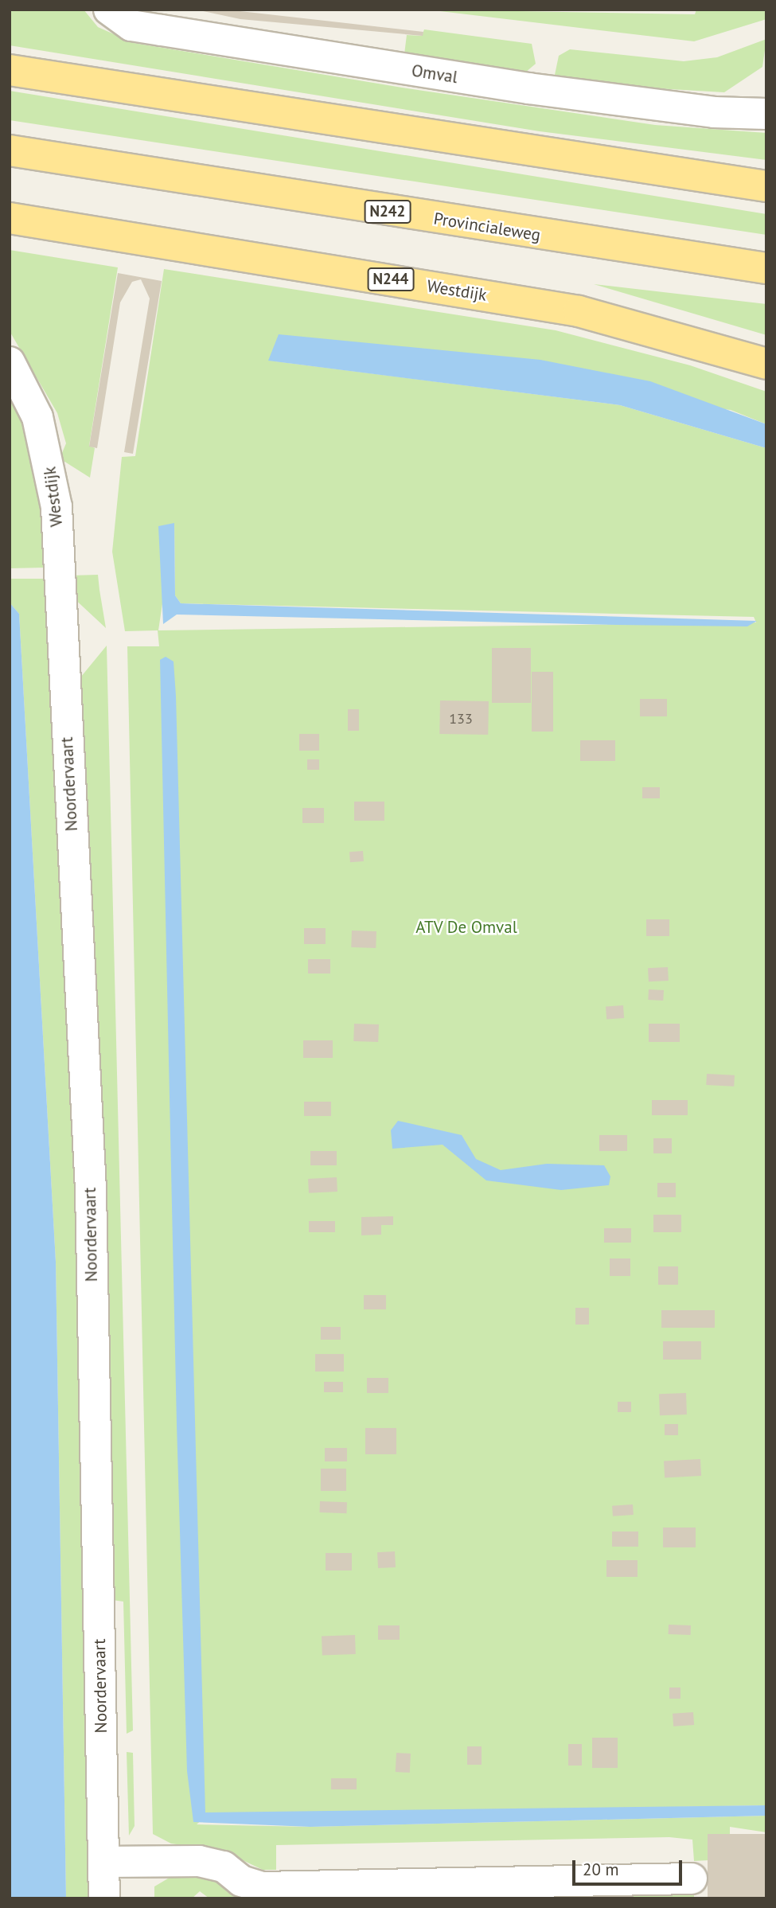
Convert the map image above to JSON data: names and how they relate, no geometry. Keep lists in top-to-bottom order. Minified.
{"streets":{"main road":["N242","Provincialeweg","N244","Westdijk"],"street":["Omval","Noordervaart"]},"crossings":[["Westdijk","Noordervaart"]],"parks":["ATV De Omval"],"house_numbers":["133"],"scale_bar":"20 m"}
